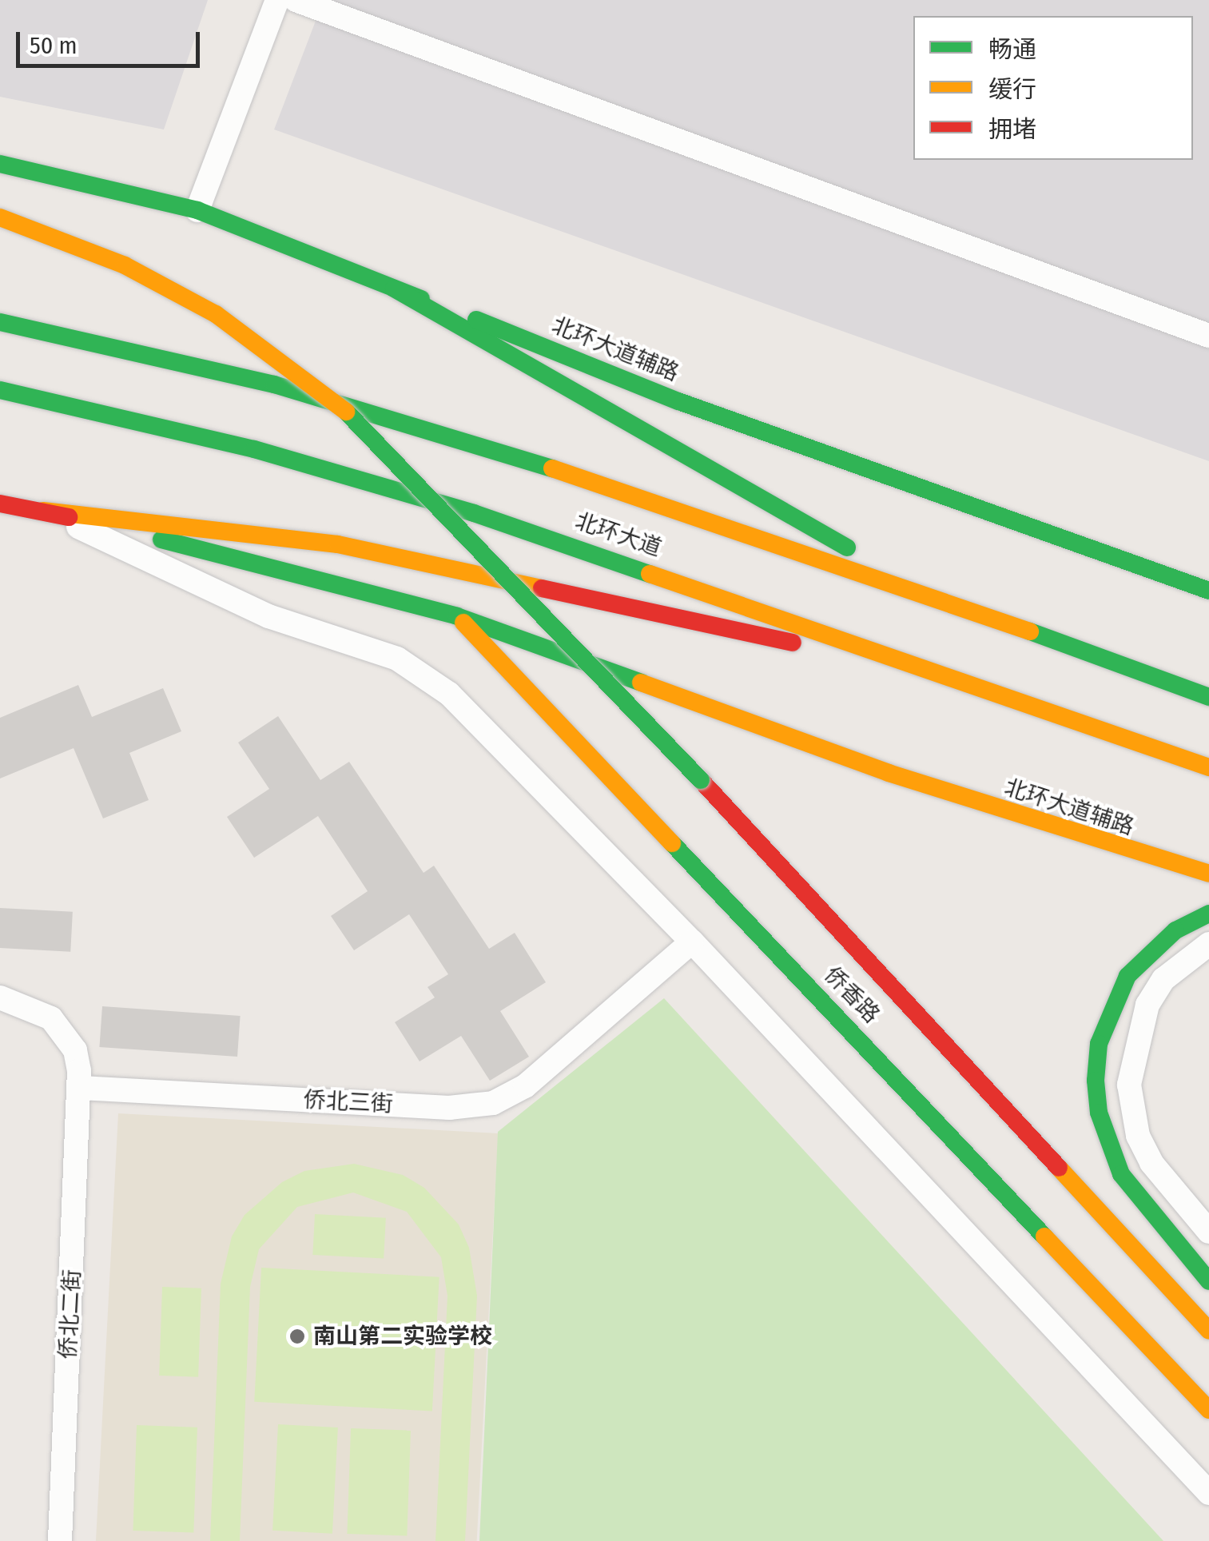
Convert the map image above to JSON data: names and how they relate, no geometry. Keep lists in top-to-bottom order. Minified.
{"streets":{"main road":["北环大道辅路","北环大道","侨香路"],"street":["侨北三街","侨北二街"]},"crossings":[["北环大道辅路","侨香路"],["侨北三街","侨北二街"]],"places":["南山第二实验学校"],"legend":["畅通","缓行","拥堵"],"scale_bar":"50 m"}
